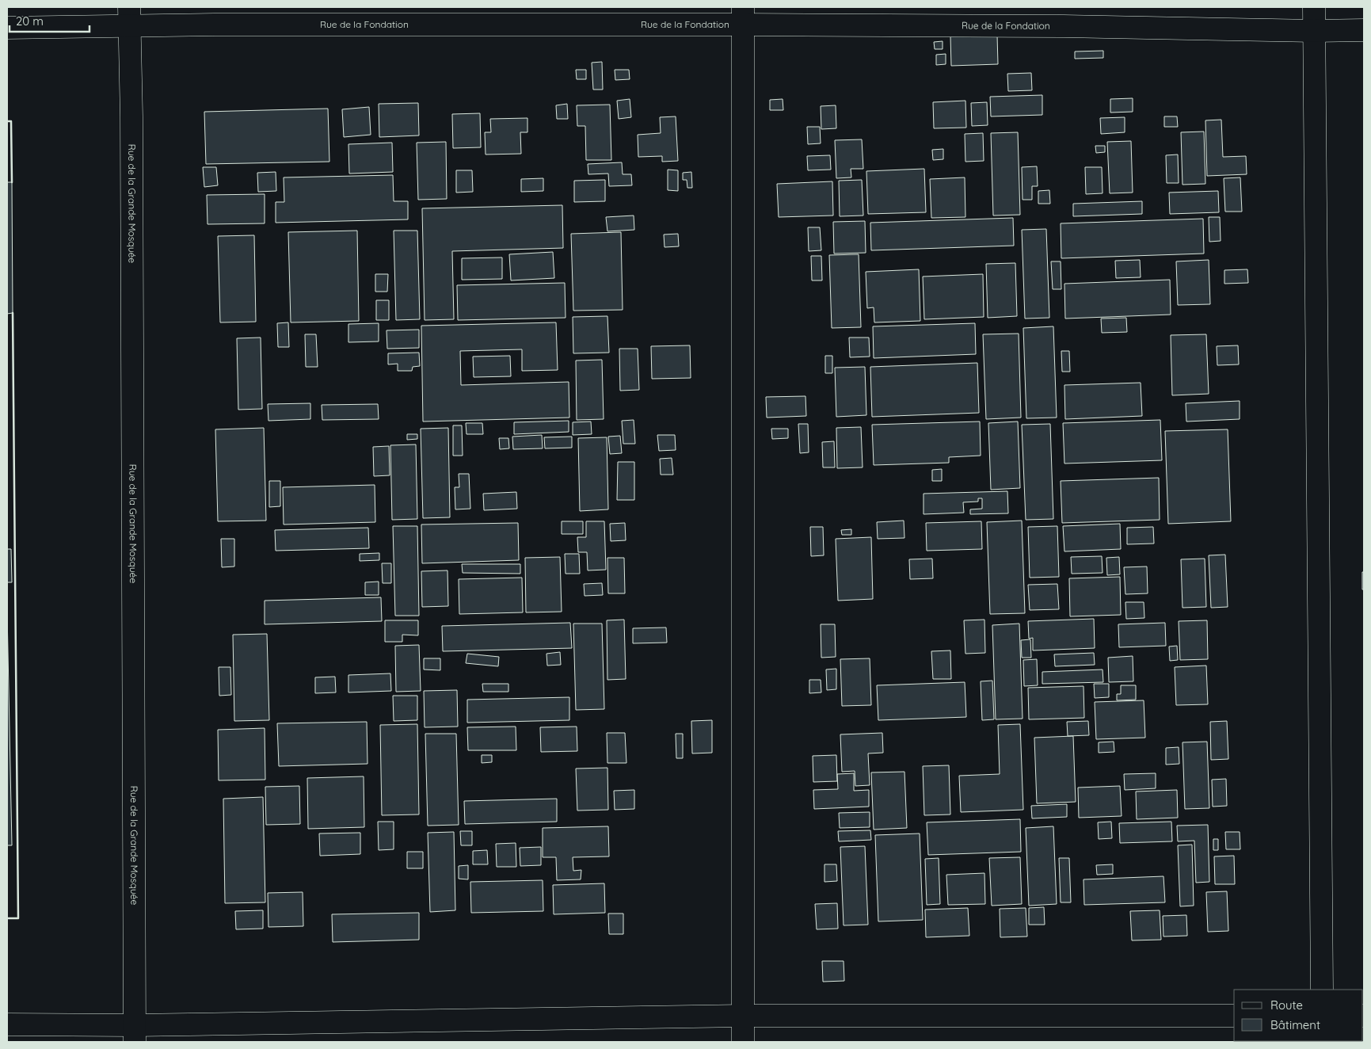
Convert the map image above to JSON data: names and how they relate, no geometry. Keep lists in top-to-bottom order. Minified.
{"streets":{"street":["Rue de la Fondation","Rue de la Grande Mosquée"]},"crossings":[["Rue de la Fondation","Rue de la Grande Mosquée"]],"legend":["Route","Bâtiment"],"scale_bar":"20 m"}
